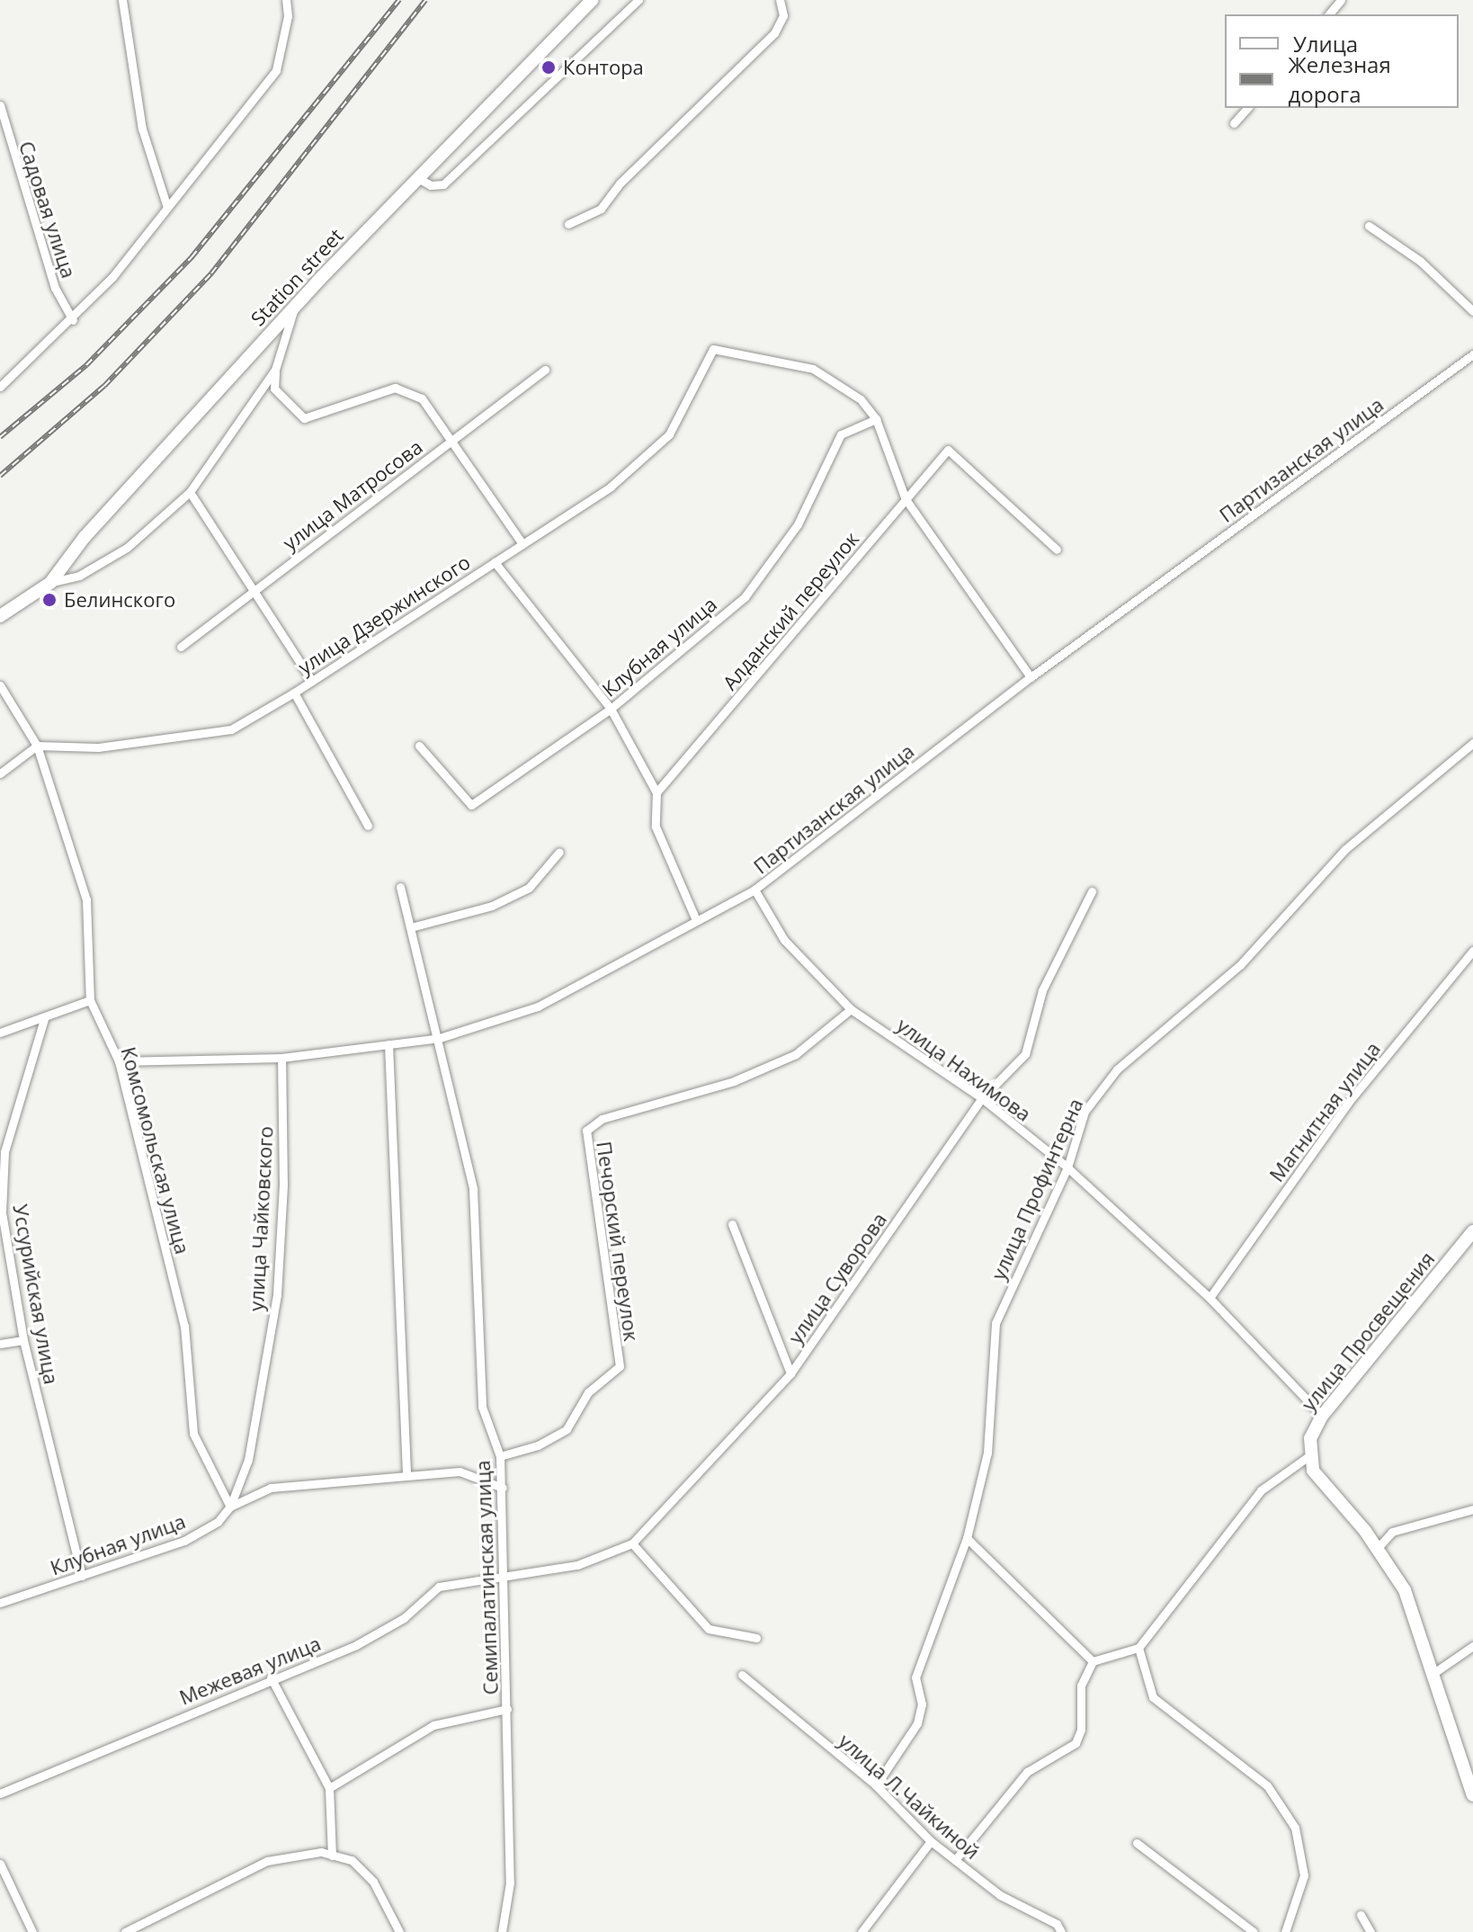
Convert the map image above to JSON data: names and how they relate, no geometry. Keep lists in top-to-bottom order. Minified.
{"streets":{"main road":["Station street","улица Просвещения"],"street":["Садовая улица","Партизанская улица","улица Матросова","Алданский переулок","улица Дзержинского","Клубная улица","улица Нахимова","Магнитная улица","Комсомольская улица","улица Профинтерна","улица Чайковского","Печорский переулок","улица Суворова","Уссурийская улица","Семипалатинская улица","Межевая улица","улица Л.Чайкиной"]},"crossings":[["Партизанская улица","улица Нахимова"],["Партизанская улица","Комсомольская улица"],["Партизанская улица","улица Чайковского"],["Партизанская улица","Семипалатинская улица"],["улица Дзержинского","Клубная улица"],["улица Дзержинского","Комсомольская улица"],["Клубная улица","Комсомольская улица"],["Клубная улица","улица Чайковского"],["Клубная улица","Уссурийская улица"],["Клубная улица","Семипалатинская улица"],["улица Нахимова","Магнитная улица"],["улица Нахимова","улица Профинтерна"],["улица Нахимова","Печорский переулок"],["улица Нахимова","улица Суворова"],["улица Нахимова","улица Просвещения"],["Комсомольская улица","улица Чайковского"],["улица Профинтерна","улица Л.Чайкиной"],["Печорский переулок","Семипалатинская улица"],["улица Суворова","Семипалатинская улица"],["улица Суворова","Межевая улица"],["Семипалатинская улица","Межевая улица"]],"places":["Контора","Белинского"],"legend":["Улица","Железная дорога"]}
